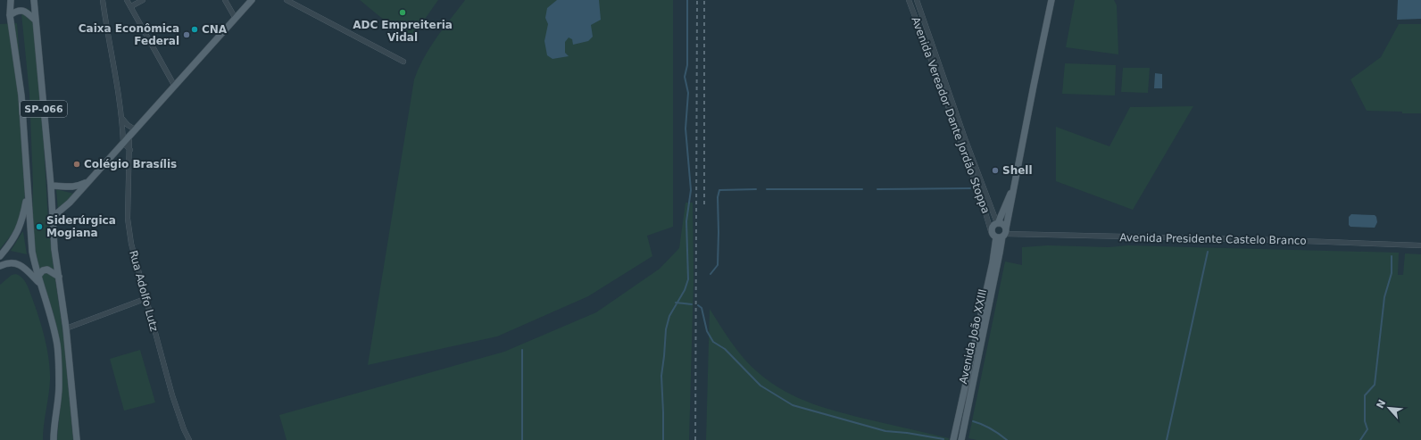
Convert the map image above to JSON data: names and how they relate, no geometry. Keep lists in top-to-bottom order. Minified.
{"streets":{"main road":["SP-066","Avenida João XXIII"],"street":["Avenida Vereador Dante Jordão Stoppa","Avenida Presidente Castelo Branco","Rua Adolfo Lutz"]},"crossings":[["Avenida Vereador Dante Jordão Stoppa","Avenida Presidente Castelo Branco"],["Avenida Vereador Dante Jordão Stoppa","Avenida João XXIII"],["Avenida Presidente Castelo Branco","Avenida João XXIII"]],"places":["ADC Empreiteria Vidal","CNA","Caixa Econômica Federal","Colégio Brasílis","Shell","Siderúrgica Mogiana"],"north":"top left"}
